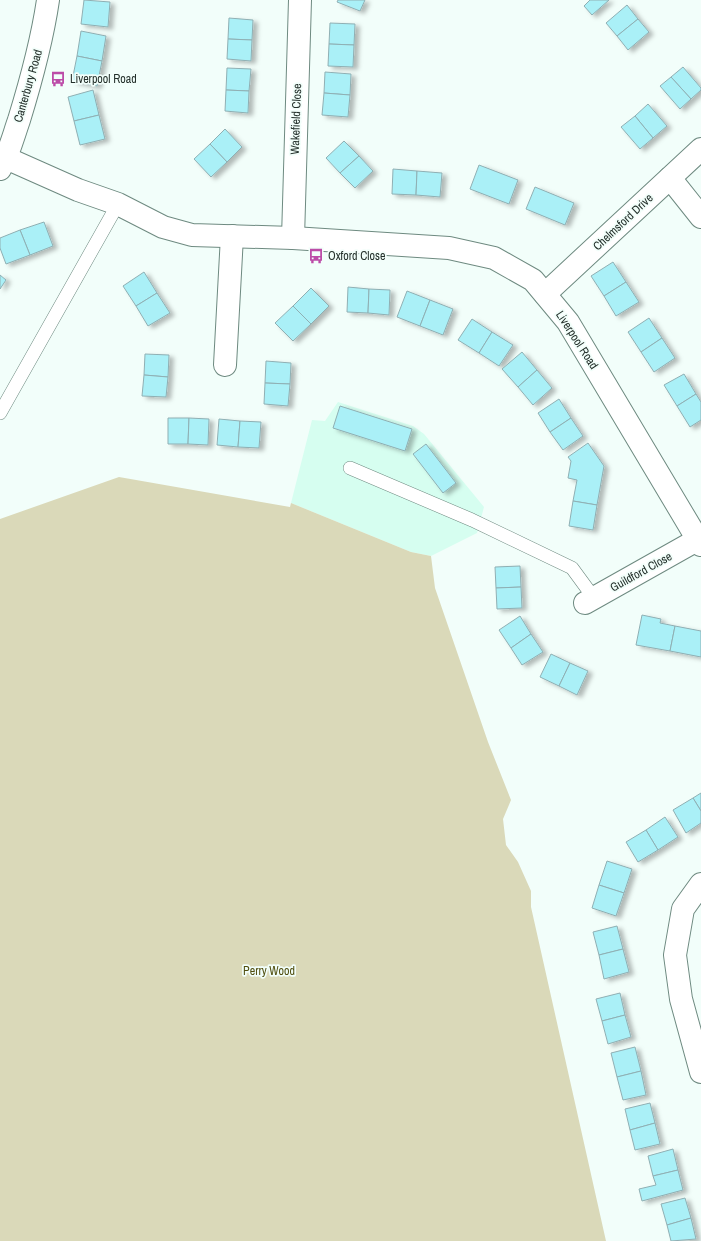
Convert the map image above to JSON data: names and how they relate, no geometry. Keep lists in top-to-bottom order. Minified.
{"streets":{"street":["Canterbury Road","Wakefield Close","Chelmsford Drive","Liverpool Road","Guildford Close"]},"crossings":[["Canterbury Road","Liverpool Road"],["Wakefield Close","Liverpool Road"],["Chelmsford Drive","Liverpool Road"],["Liverpool Road","Guildford Close"]],"parks":["Perry Wood"],"places":{"bus stop":["Liverpool Road","Oxford Close"]}}
